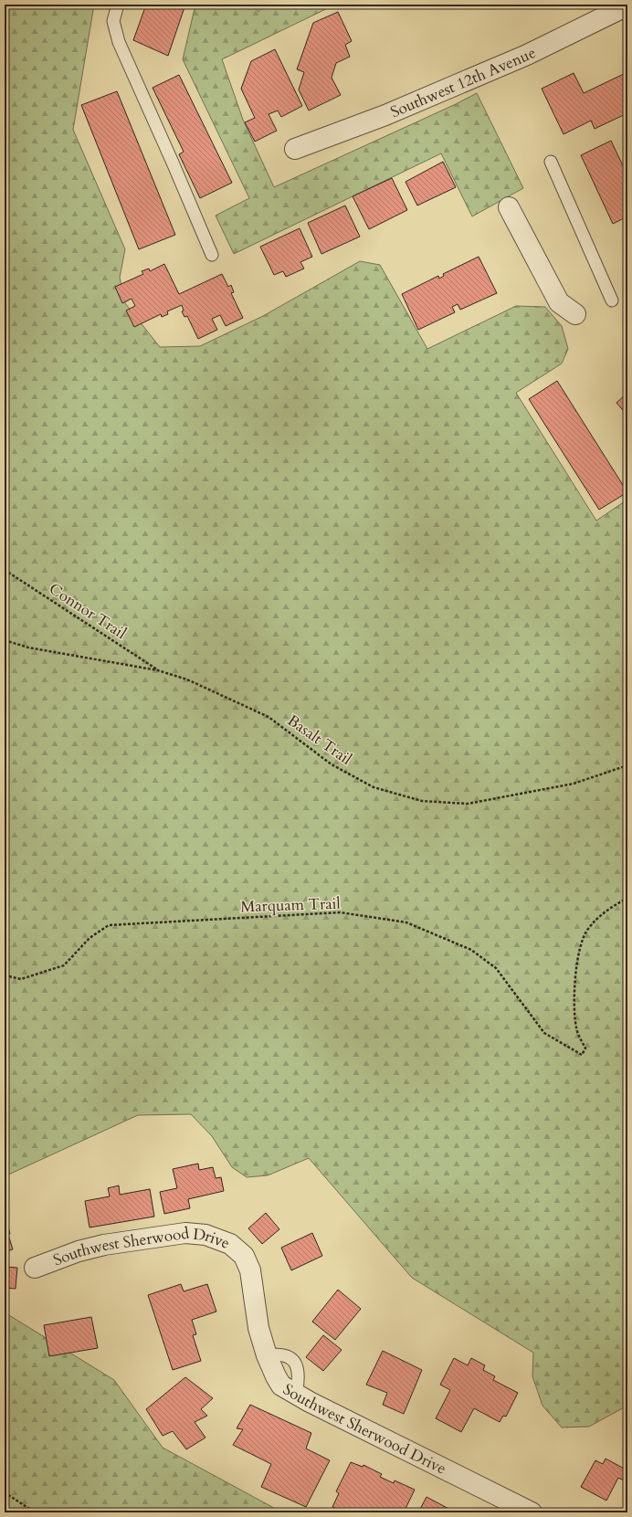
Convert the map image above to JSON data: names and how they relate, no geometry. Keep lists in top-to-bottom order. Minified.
{"streets":{"street":["Southwest 12th Avenue","Southwest Sherwood Drive"],"path":["Connor Trail","Basalt Trail","Marquam Trail"]},"crossings":[["Connor Trail","Basalt Trail"]]}
